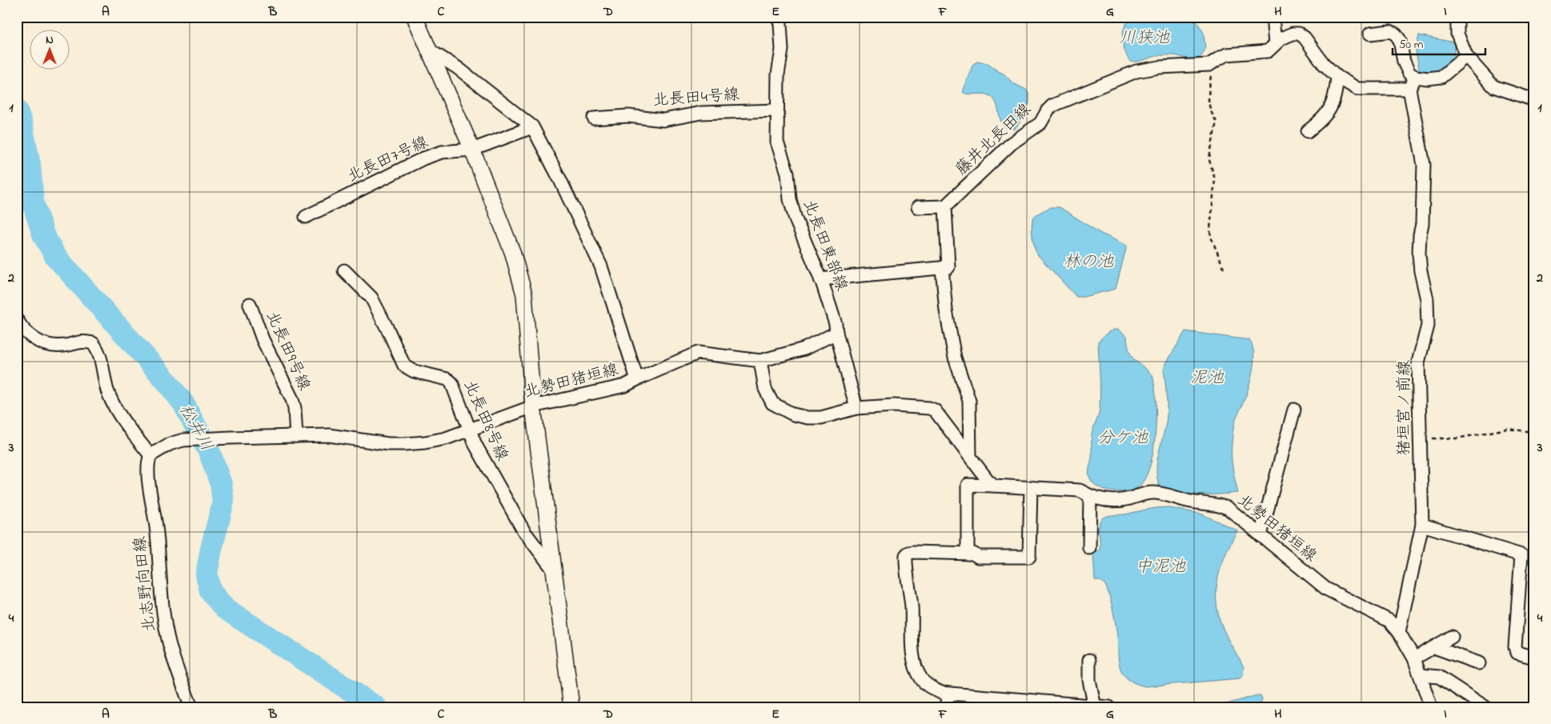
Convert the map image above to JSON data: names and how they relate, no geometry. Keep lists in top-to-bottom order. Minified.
{"streets":{"street":["北長田4号線","藤井北長田線","北長田7号線","北長田東部線","北長田9号線","北勢田猪垣線","猪垣宮ノ前線","北長田8号線","北志野向田線"]},"crossings":[["北長田4号線","北長田東部線"],["藤井北長田線","猪垣宮ノ前線"],["北長田9号線","北勢田猪垣線"],["北勢田猪垣線","猪垣宮ノ前線"],["北勢田猪垣線","北長田8号線"],["北勢田猪垣線","北志野向田線"]],"water":["川狭池","林の池","泥池","松井川","分ケ池","中泥池"],"scale_bar":"50 m","north":"top","grid":{"columns":["A","B","C","D","E","F","G","H","I"],"rows":["1","2","3","4"]}}
